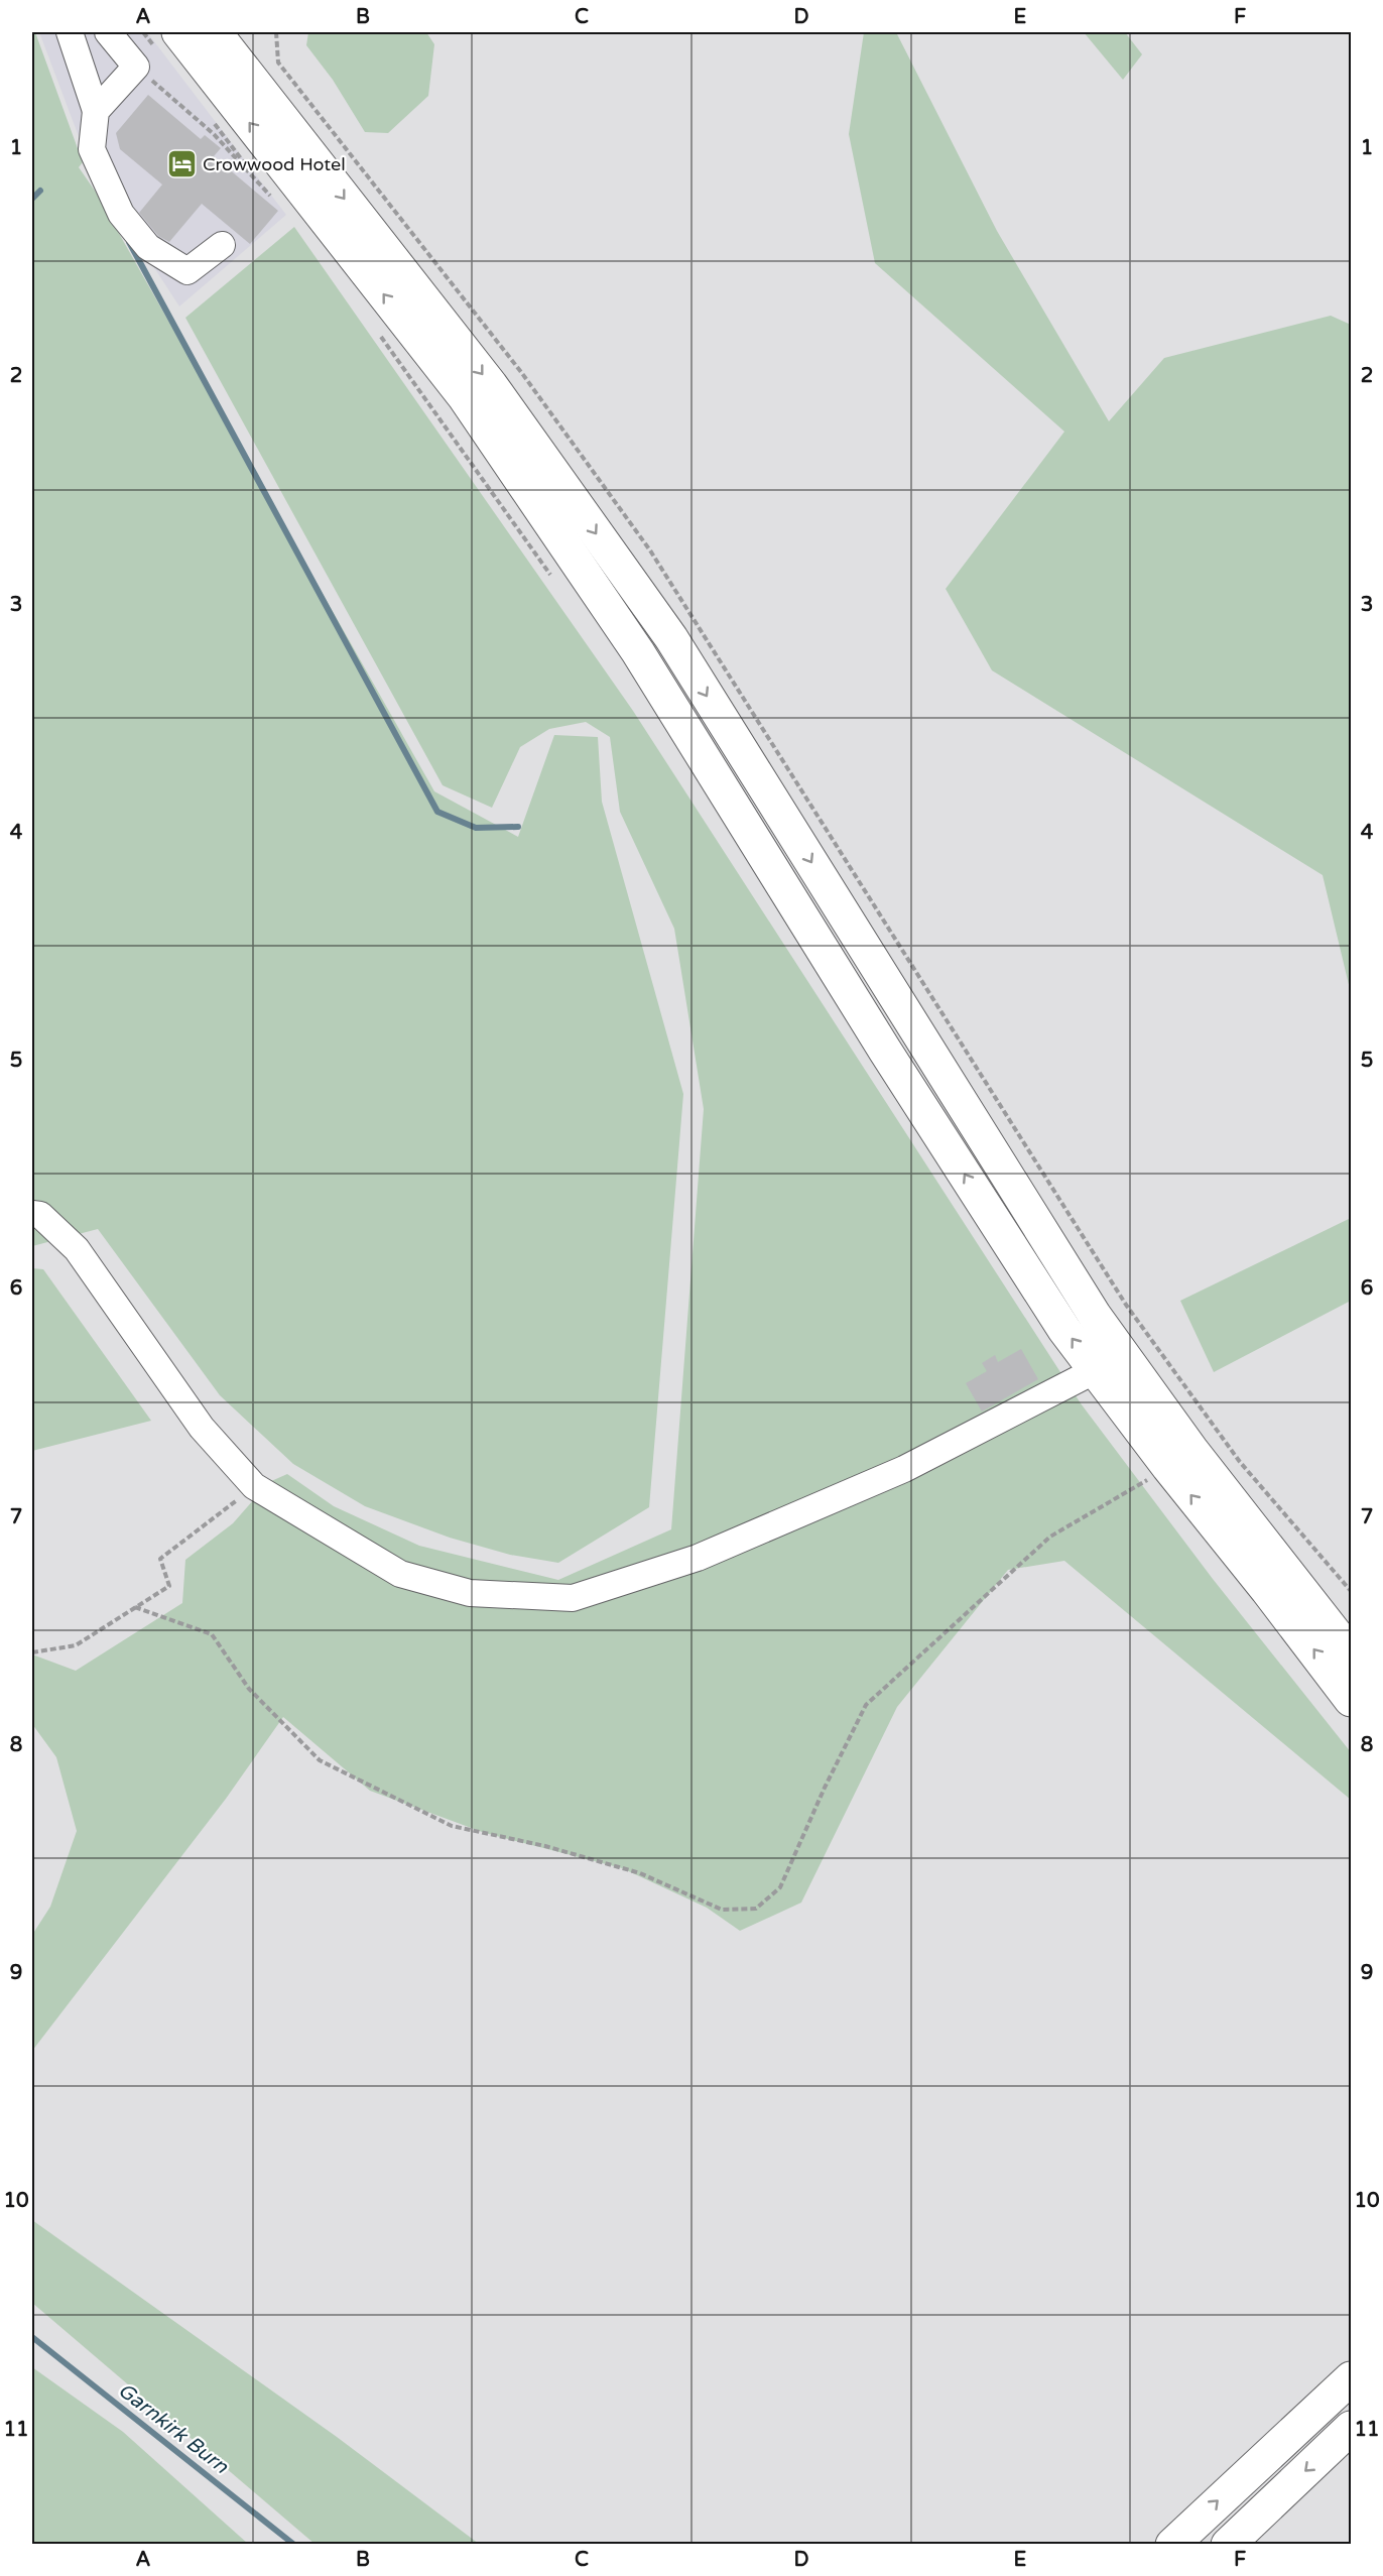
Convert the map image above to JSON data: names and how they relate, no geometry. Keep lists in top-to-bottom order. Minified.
{"water":["Garnkirk Burn"],"places":{"hotel":["Crowwood Hotel"]},"grid":{"columns":["A","B","C","D","E","F"],"rows":["1","2","3","4","5","6","7","8","9","10","11"]}}
